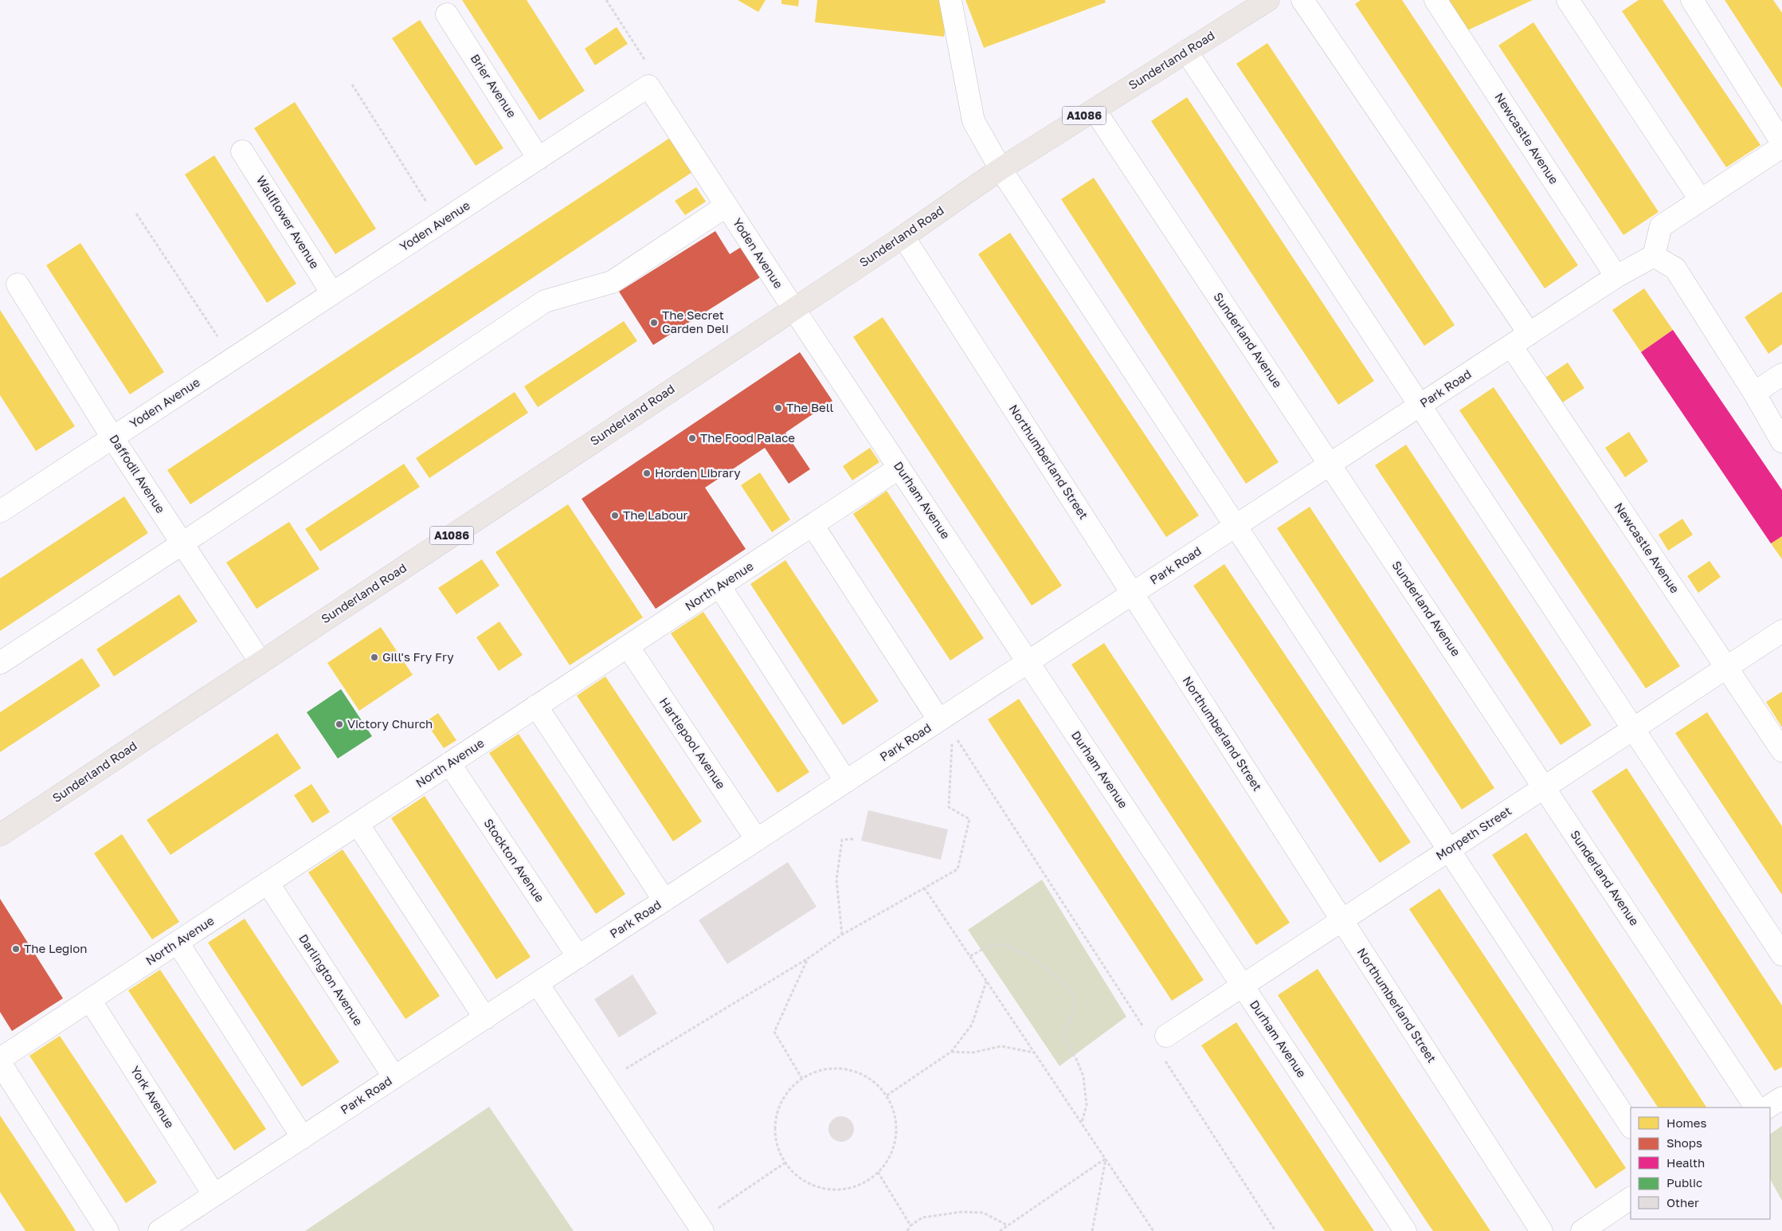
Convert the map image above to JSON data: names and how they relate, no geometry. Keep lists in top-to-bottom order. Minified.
{"streets":{"main road":["Sunderland Road","A1086"],"street":["Brier Avenue","Newcastle Avenue","Wallflower Avenue","Yoden Avenue","Sunderland Avenue","Park Road","Northumberland Street","Daffodil Avenue","Durham Avenue","North Avenue","Hartlepool Avenue","Morpeth Street","Stockton Avenue","Darlington Avenue","York Avenue"]},"crossings":[["Sunderland Road","Yoden Avenue"],["Sunderland Road","Sunderland Avenue"],["Sunderland Road","Northumberland Street"],["Sunderland Road","Daffodil Avenue"],["Sunderland Road","Durham Avenue"],["Brier Avenue","Yoden Avenue"],["Newcastle Avenue","Park Road"],["Newcastle Avenue","Morpeth Street"],["Wallflower Avenue","Yoden Avenue"],["Yoden Avenue","Daffodil Avenue"],["Yoden Avenue","Durham Avenue"],["Sunderland Avenue","Park Road"],["Sunderland Avenue","Morpeth Street"],["Park Road","Northumberland Street"],["Park Road","Durham Avenue"],["Park Road","Hartlepool Avenue"],["Park Road","Stockton Avenue"],["Park Road","Darlington Avenue"],["Park Road","York Avenue"],["Northumberland Street","Morpeth Street"],["Durham Avenue","North Avenue"],["Durham Avenue","Morpeth Street"],["North Avenue","Hartlepool Avenue"],["North Avenue","Stockton Avenue"],["North Avenue","Darlington Avenue"],["North Avenue","York Avenue"]],"places":["The Secret Garden Deli","The Bell","The Food Palace","Horden Library","The Labour","Gill's Fry Fry","Victory Church","The Legion"],"legend":["Homes","Shops","Health","Public","Other"]}
